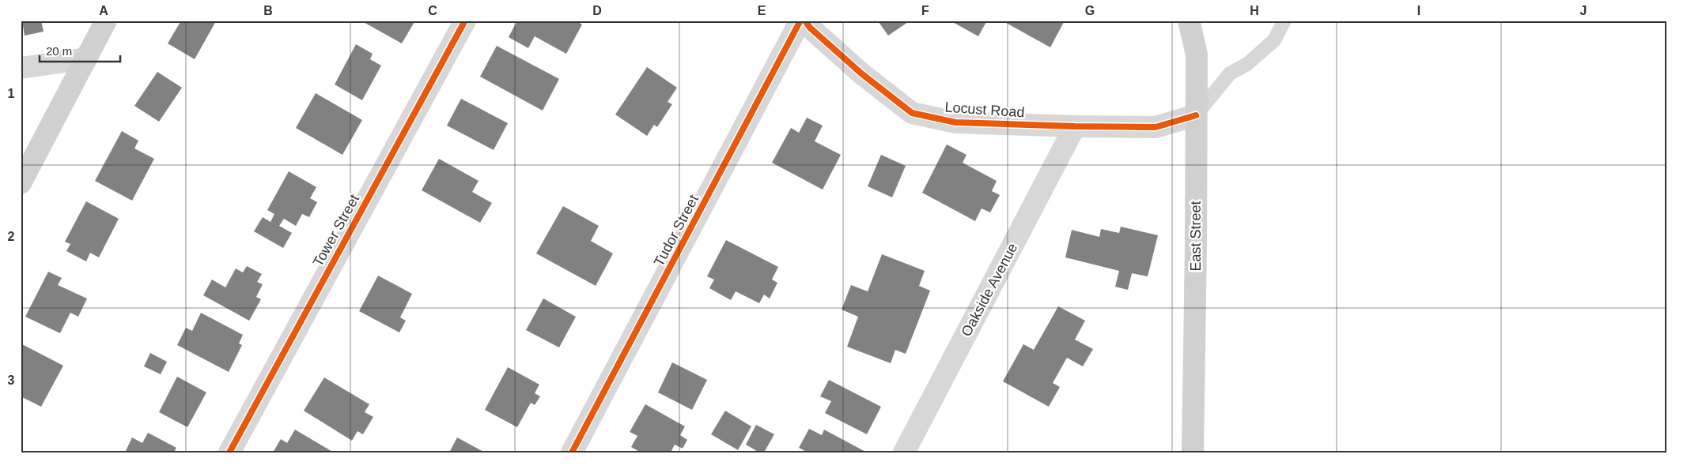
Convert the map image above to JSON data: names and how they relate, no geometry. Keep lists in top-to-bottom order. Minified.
{"streets":{"main road":["East Street"],"street":["Locust Road","Tower Street","Tudor Street","Oakside Avenue"]},"crossings":[["Locust Road","East Street"],["Locust Road","Oakside Avenue"]],"scale_bar":"20 m","grid":{"columns":["A","B","C","D","E","F","G","H","I","J"],"rows":["1","2","3"]}}
